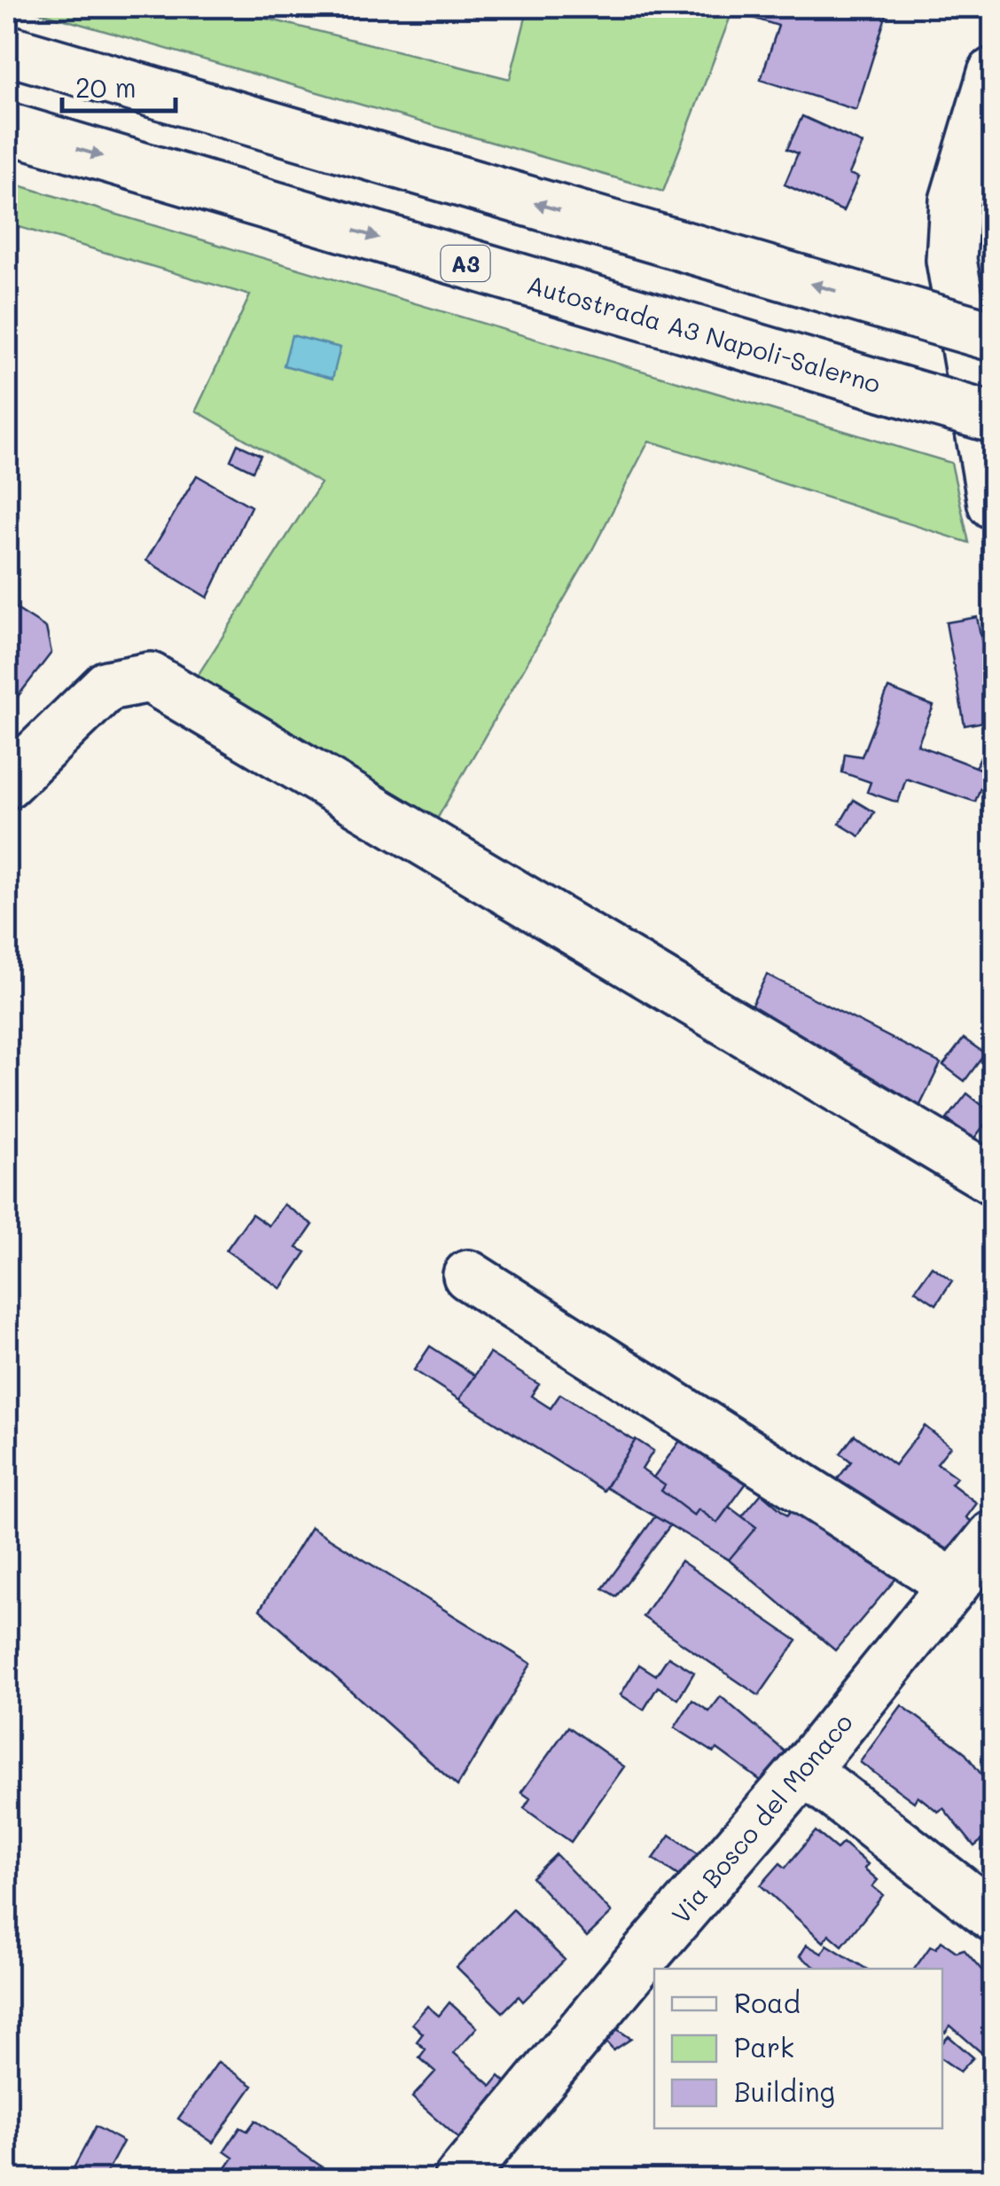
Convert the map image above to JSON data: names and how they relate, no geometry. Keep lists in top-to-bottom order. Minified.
{"streets":{"main road":["A3","Autostrada A3 Napoli-Salerno","Via Bosco del Monaco"]},"legend":["Road","Park","Building"],"scale_bar":"20 m"}
